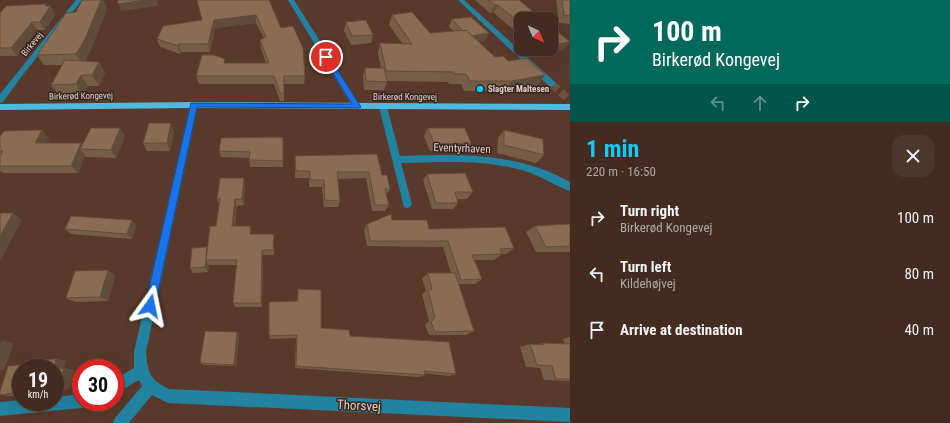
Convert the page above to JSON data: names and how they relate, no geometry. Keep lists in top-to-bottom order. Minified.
{"streets":{"main road":["Birkerød Kongevej"],"street":["Birkevej","Eventyrhaven","Thorsvej"]},"places":["Slagter Maltesen"],"north":"bottom right","page":{"turn":["100 m","Birkerød Kongevej"],"heading":["1 min","220 m · 16:50"],"list":[{"name":"Turn right","note":"Birkerød Kongevej","value":"100 m"},{"name":"Turn left","note":"Kildehøjvej","value":"80 m"},{"name":"Arrive at destination","value":"40 m"}],"speed":"19 km/h","limit":"30"}}
